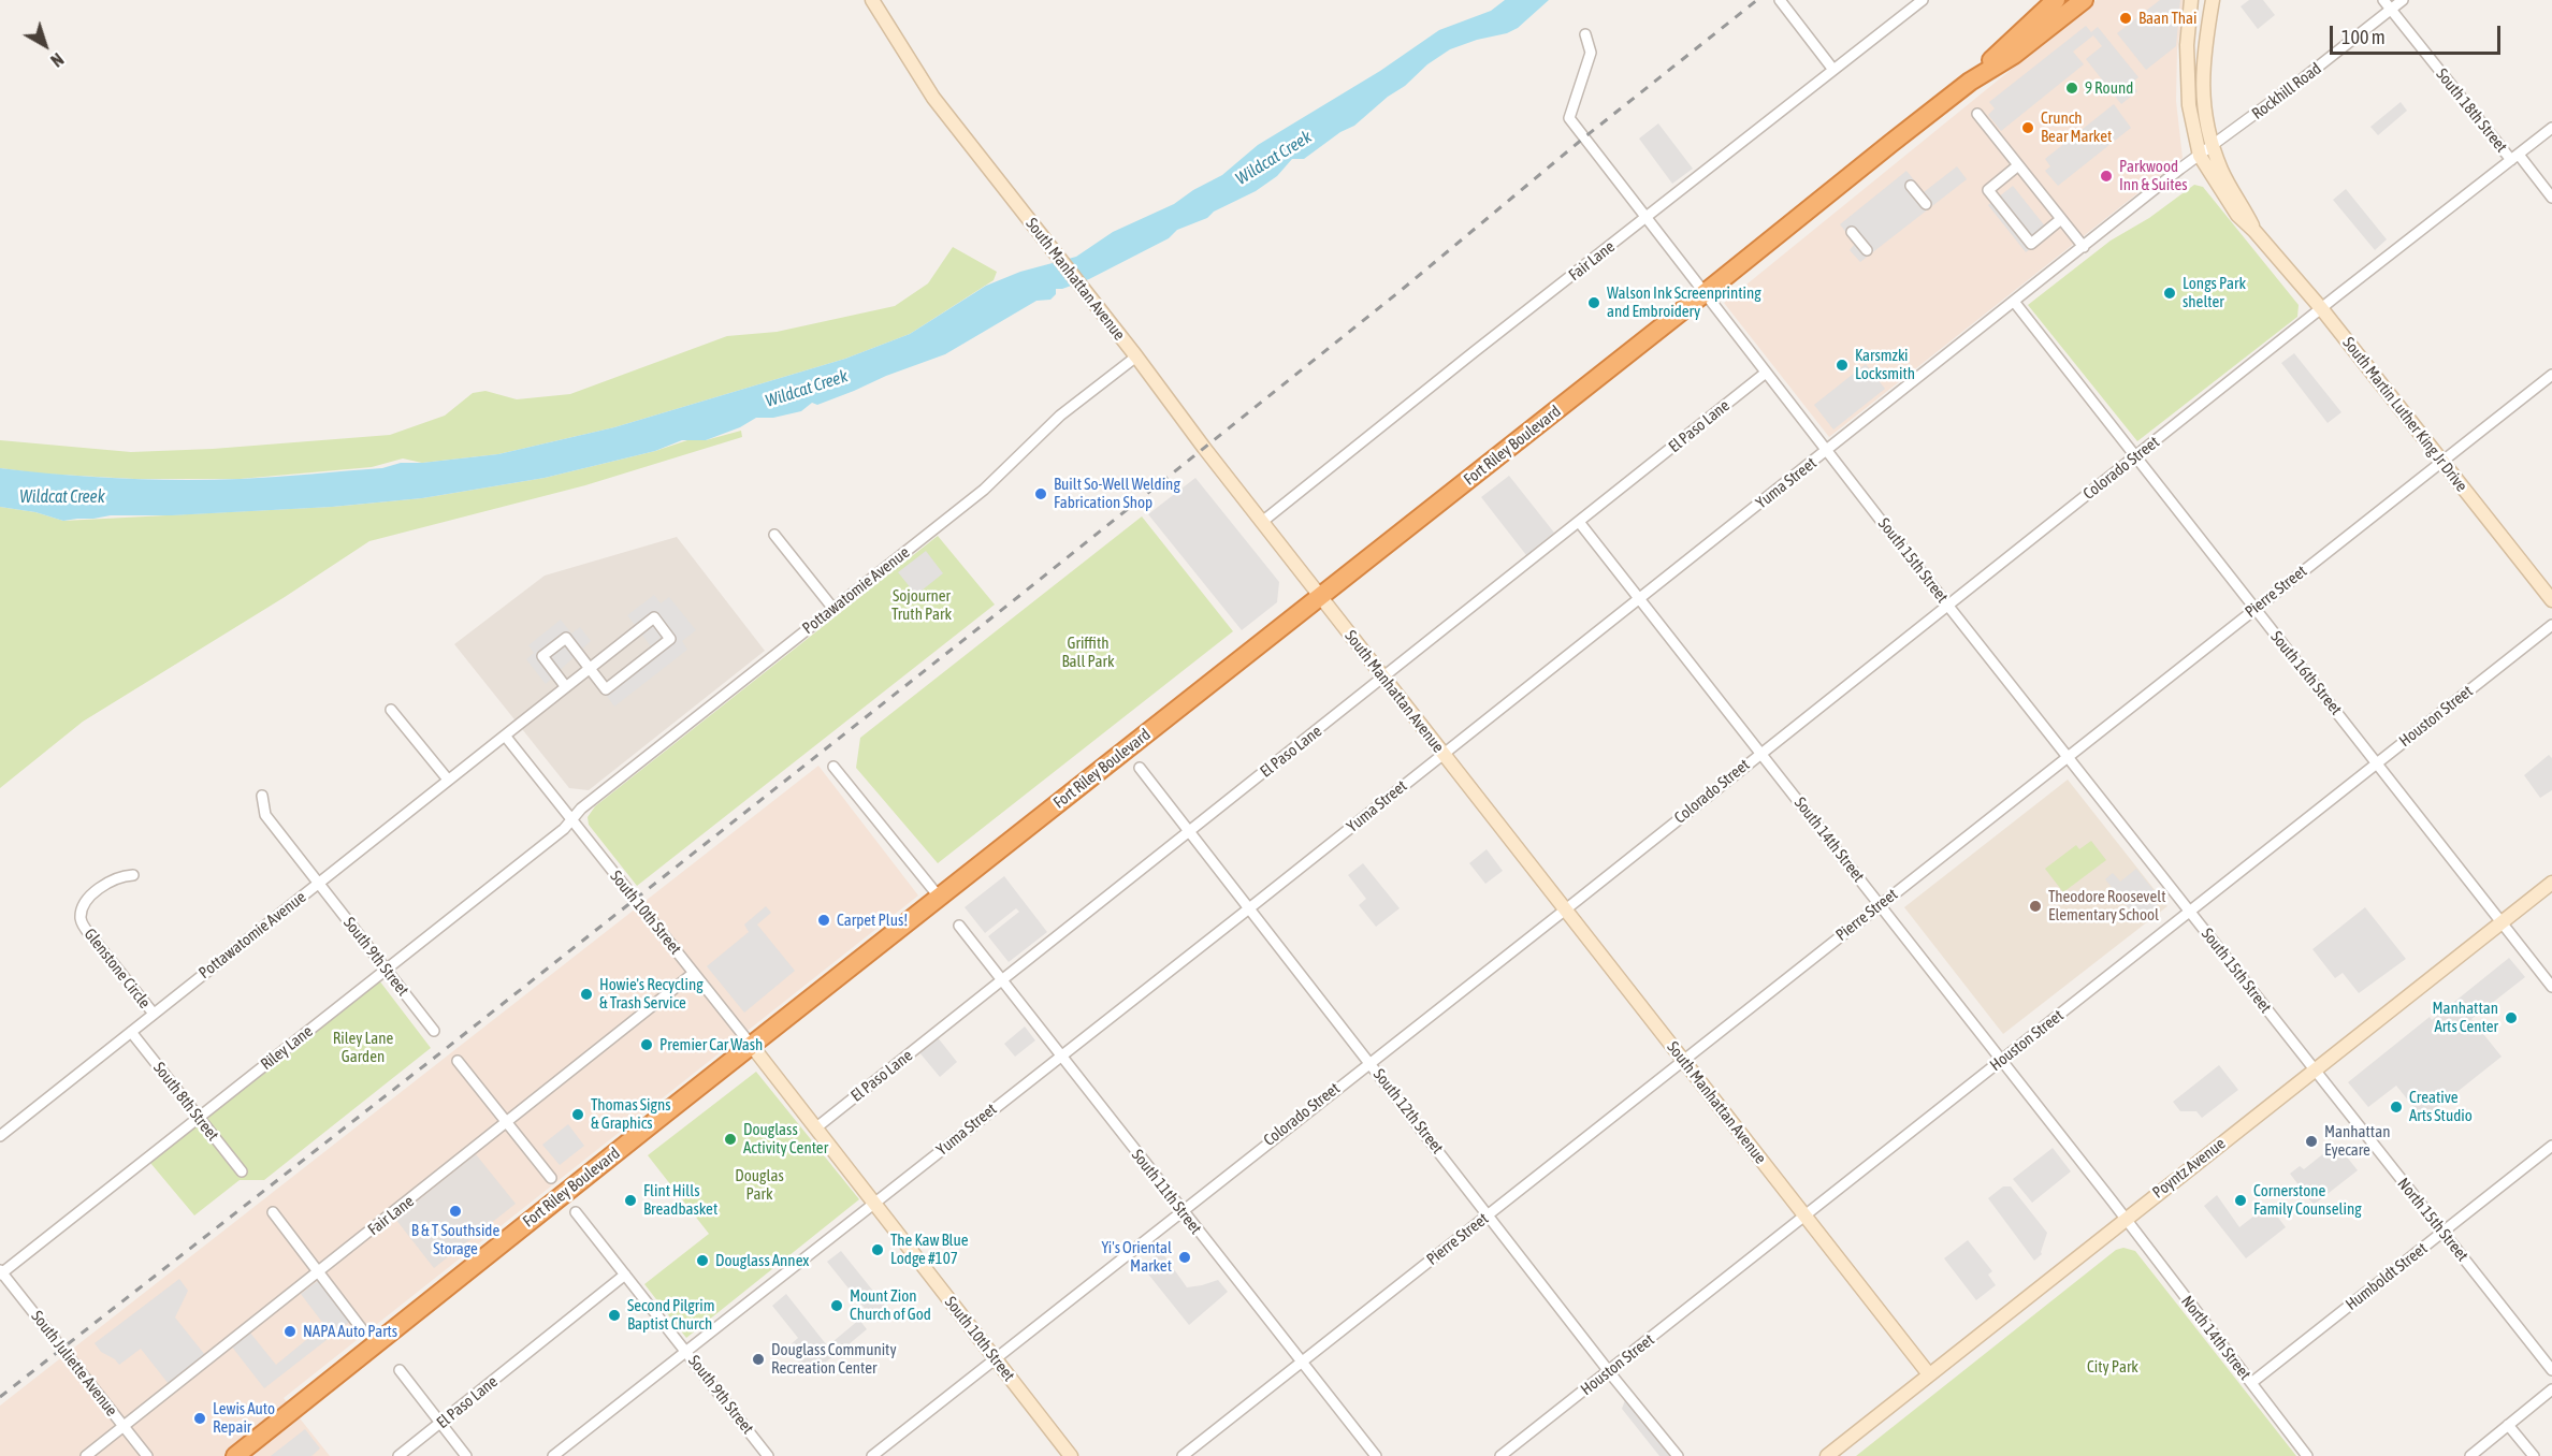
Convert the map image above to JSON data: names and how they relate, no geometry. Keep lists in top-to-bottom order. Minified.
{"streets":{"highway":["Fort Riley Boulevard"],"street":["Rockhill Road","South 18th Street","Fair Lane","South Manhattan Avenue","South Martin Luther King Jr Drive","El Paso Lane","Colorado Street","Yuma Street","South 15th Street","Pottawatomie Avenue","Pierre Street","South 16th Street","Houston Street","South 14th Street","South 10th Street","South 9th Street","Glenstone Circle","Riley Lane","South 8th Street","South 12th Street","Poyntz Avenue","South 11th Street","North 15th Street","Humboldt Street","North 14th Street","South Juliette Avenue"]},"crossings":[["Rockhill Road","South 18th Street"],["Rockhill Road","South Martin Luther King Jr Drive"],["Rockhill Road","Yuma Street"],["South 18th Street","Colorado Street"],["Fair Lane","South Manhattan Avenue"],["Fair Lane","South 15th Street"],["Fair Lane","South 10th Street"],["Fair Lane","South Juliette Avenue"],["South Manhattan Avenue","El Paso Lane"],["South Manhattan Avenue","Fort Riley Boulevard"],["South Manhattan Avenue","Colorado Street"],["South Manhattan Avenue","Yuma Street"],["South Manhattan Avenue","Pottawatomie Avenue"],["South Manhattan Avenue","Pierre Street"],["South Manhattan Avenue","Houston Street"],["South Manhattan Avenue","Poyntz Avenue"],["South Martin Luther King Jr Drive","Colorado Street"],["South Martin Luther King Jr Drive","Yuma Street"],["South Martin Luther King Jr Drive","Pierre Street"],["El Paso Lane","South 15th Street"],["El Paso Lane","South 14th Street"],["El Paso Lane","South 10th Street"],["El Paso Lane","South 9th Street"],["El Paso Lane","South 12th Street"],["El Paso Lane","South 11th Street"],["Fort Riley Boulevard","South 15th Street"],["Fort Riley Boulevard","South 10th Street"],["Colorado Street","South 15th Street"],["Colorado Street","South 16th Street"],["Colorado Street","South 14th Street"],["Colorado Street","South 10th Street"],["Colorado Street","South 12th Street"],["Colorado Street","South 11th Street"],["Yuma Street","South 15th Street"],["Yuma Street","South 16th Street"],["Yuma Street","South 14th Street"],["Yuma Street","South 10th Street"],["Yuma Street","South 9th Street"],["Yuma Street","South 12th Street"],["Yuma Street","South 11th Street"],["South 15th Street","Pierre Street"],["South 15th Street","Houston Street"],["South 15th Street","Poyntz Avenue"],["South 15th Street","North 15th Street"],["Pottawatomie Avenue","South 10th Street"],["Pottawatomie Avenue","South 9th Street"],["Pottawatomie Avenue","Glenstone Circle"],["Pottawatomie Avenue","Riley Lane"],["Pottawatomie Avenue","South 8th Street"],["Pierre Street","South 16th Street"],["Pierre Street","South 14th Street"],["Pierre Street","South 12th Street"],["Pierre Street","South 11th Street"],["South 16th Street","Houston Street"],["South 16th Street","Poyntz Avenue"],["Houston Street","South 14th Street"],["Houston Street","South 12th Street"],["South 14th Street","Poyntz Avenue"],["South 14th Street","North 14th Street"],["South 10th Street","Riley Lane"],["South 9th Street","Riley Lane"],["Riley Lane","South 8th Street"],["Riley Lane","South Juliette Avenue"],["Poyntz Avenue","North 15th Street"],["Poyntz Avenue","North 14th Street"],["North 15th Street","Humboldt Street"],["Humboldt Street","North 14th Street"]],"water":["Wildcat Creek"],"parks":["Sojourner Truth Park","Griffith Ball Park","Riley Lane Garden","Douglas Park","City Park"],"places":["Baan Thai","9 Round","Crunch Bear Market","Parkwood Inn & Suites","Longs Park shelter","Walson Ink Screenprinting and Embroidery","Karsmzki Locksmith","Built So-Well Welding Fabrication Shop","Theodore Roosevelt Elementary School","Carpet Plus!","Howie's Recycling & Trash Service","Manhattan Arts Center","Premier Car Wash","Creative Arts Studio","Thomas Signs & Graphics","Douglass Activity Center","Manhattan Eyecare","Flint Hills Breadbasket","Cornerstone Family Counseling","B & T Southside Storage","The Kaw Blue Lodge #107","Yi's Oriental Market","Douglass Annex","Mount Zion Church of God","Second Pilgrim Baptist Church","NAPA Auto Parts","Douglass Community Recreation Center","Lewis Auto Repair"],"scale_bar":"100 m","north":"bottom right"}
